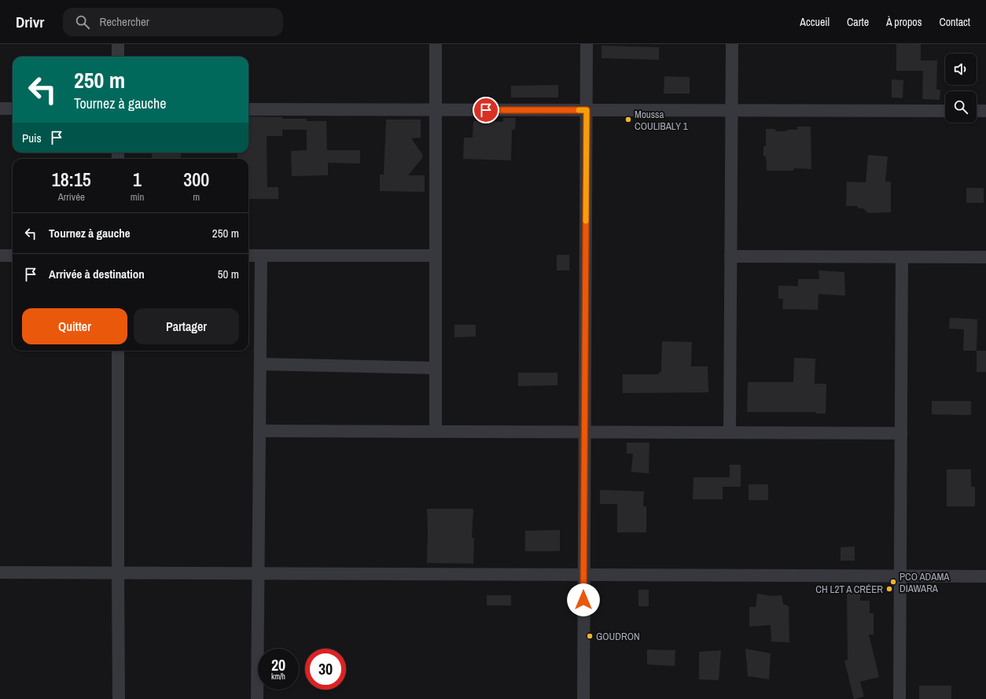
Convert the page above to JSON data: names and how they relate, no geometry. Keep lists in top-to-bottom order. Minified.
{"places":["Moussa COULIBALY 1","PCO ADAMA DIAWARA","CH L2T A CRÉER","GOUDRON"],"page":{"header":"Drivr","search":"Rechercher","nav":["Accueil","Carte","À propos","Contact"],"turn":["250 m","Tournez à gauche"],"then":"Puis","eta":["18:15","Arrivée","1","min","300","m"],"list":[{"name":"Tournez à gauche","value":"250 m"},{"name":"Arrivée à destination","value":"50 m"}],"buttons":["Quitter","Partager"],"speed":"20 km/h","limit":"30"}}
